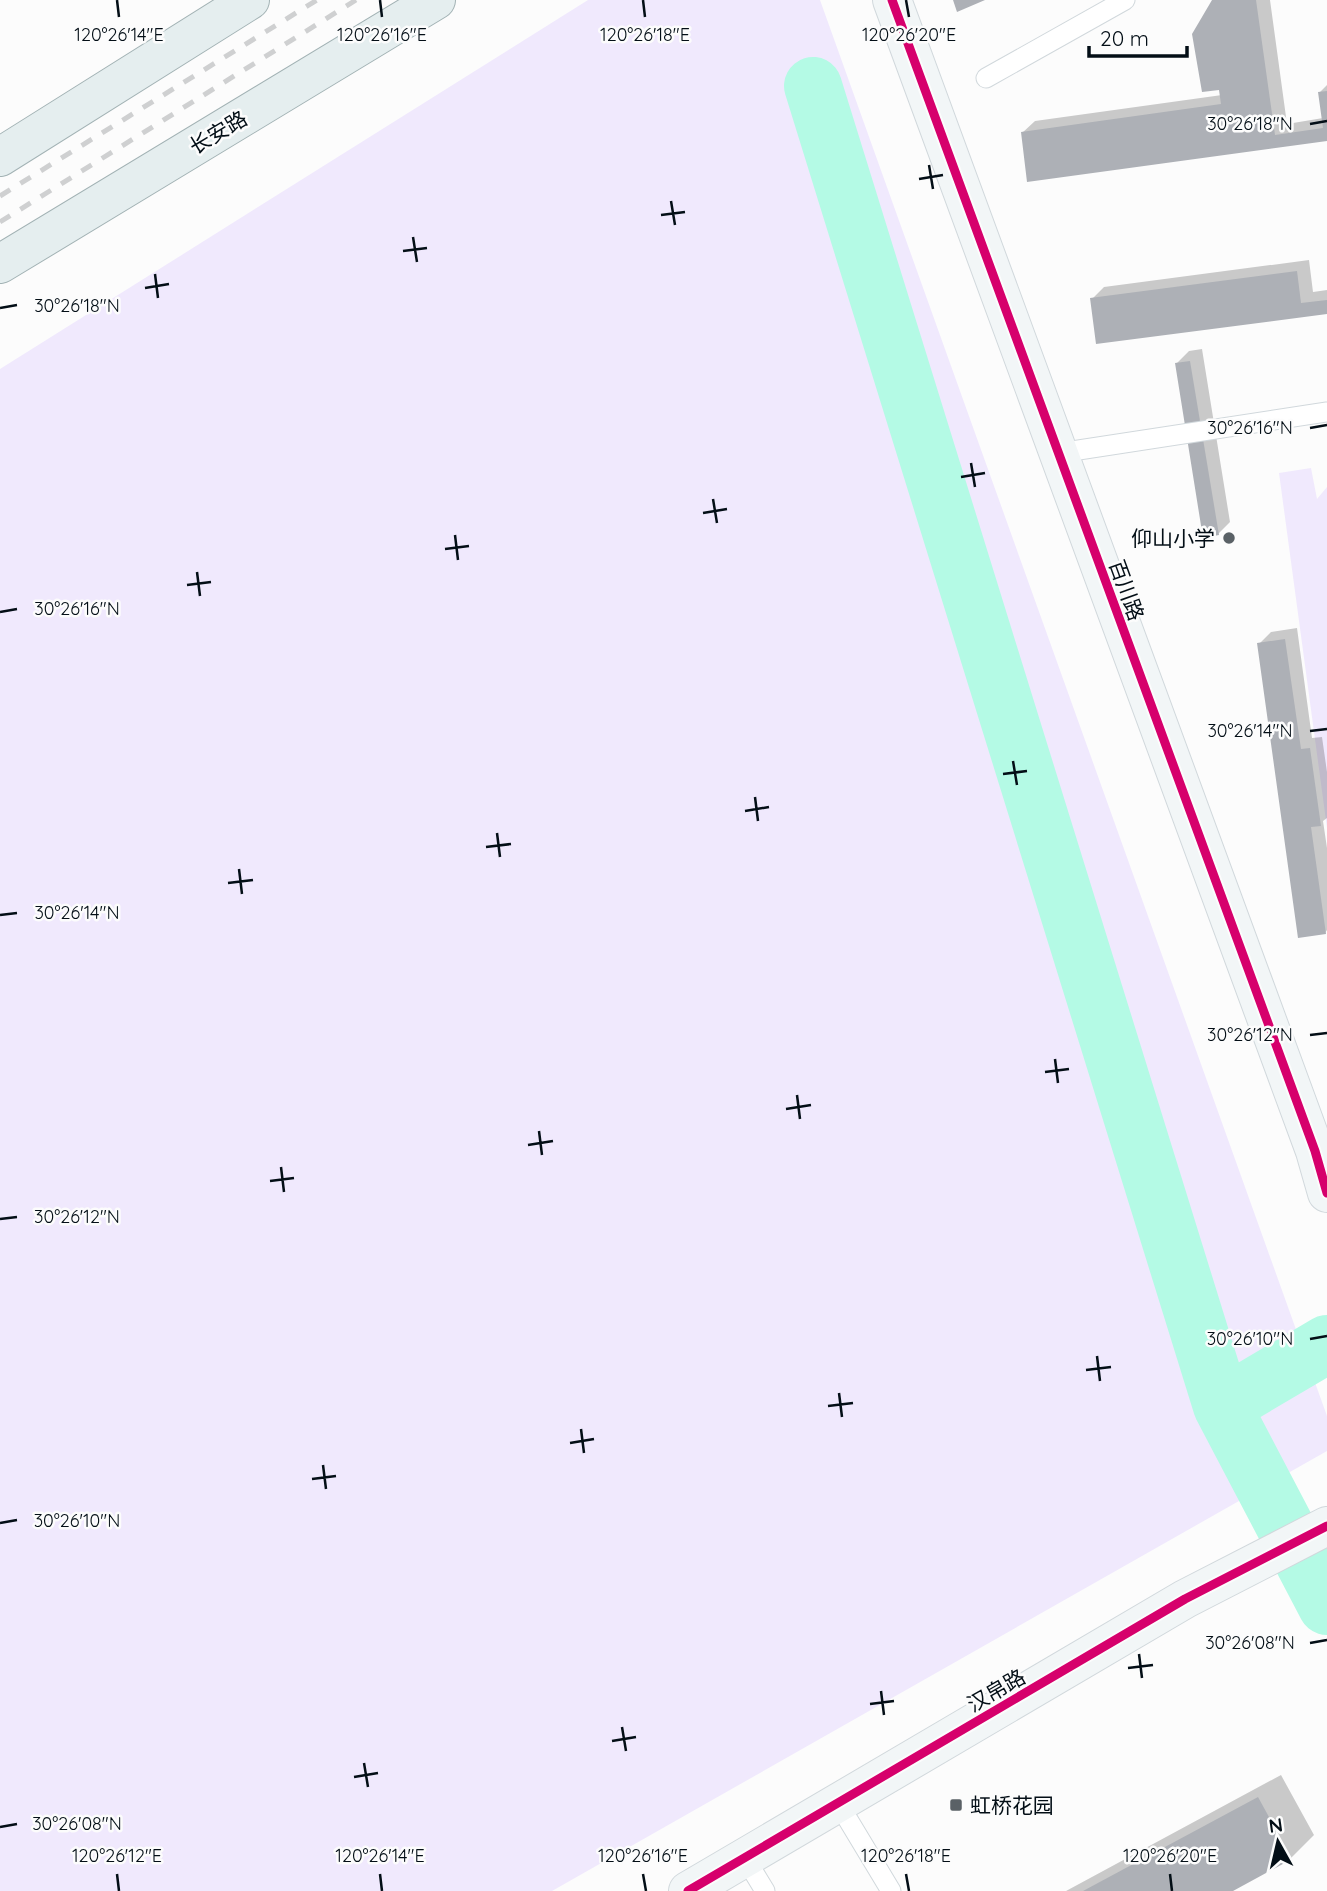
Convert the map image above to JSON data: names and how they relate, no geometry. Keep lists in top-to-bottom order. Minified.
{"streets":{"main road":["长安路"],"street":["百川路","汉帛路"]},"places":{"other":["仰山小学"],"transit":["虹桥花园"]},"scale_bar":"20 m","north":"top","coordinates":["120°26'14\"E","120°26'16\"E","120°26'18\"E","120°26'20\"E","30°26'18\"N","30°26'16\"N","30°26'14\"N","30°26'12\"N","30°26'10\"N","30°26'08\"N","120°26'12\"E"]}
